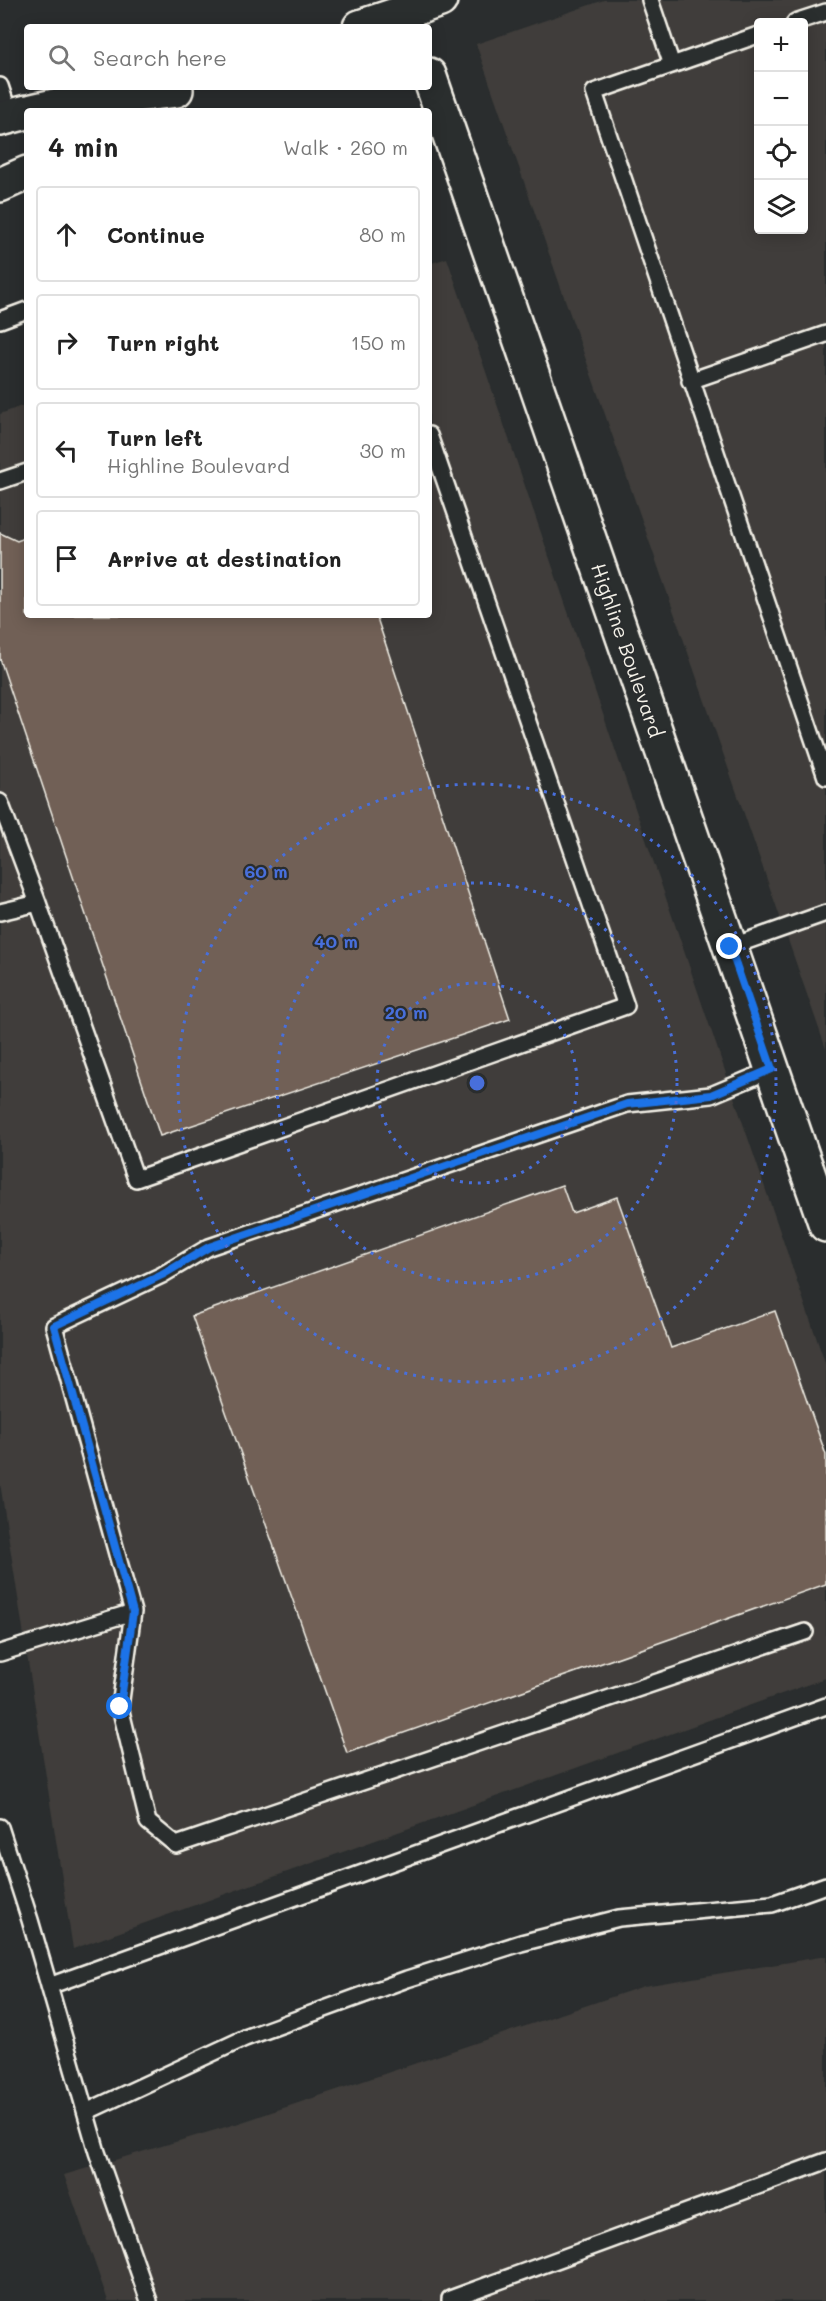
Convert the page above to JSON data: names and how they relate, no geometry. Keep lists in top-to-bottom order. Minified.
{"streets":{"street":["Highline Boulevard"]},"page":{"map_buttons":["+","−"],"search":"Search here","heading":["4 min","Walk · 260 m"],"list":[["Continue","80 m"],["Turn right","150 m"],["Turn left","Highline Boulevard","30 m"],"Arrive at destination"]},"rings":["60 m","40 m","20 m"]}
